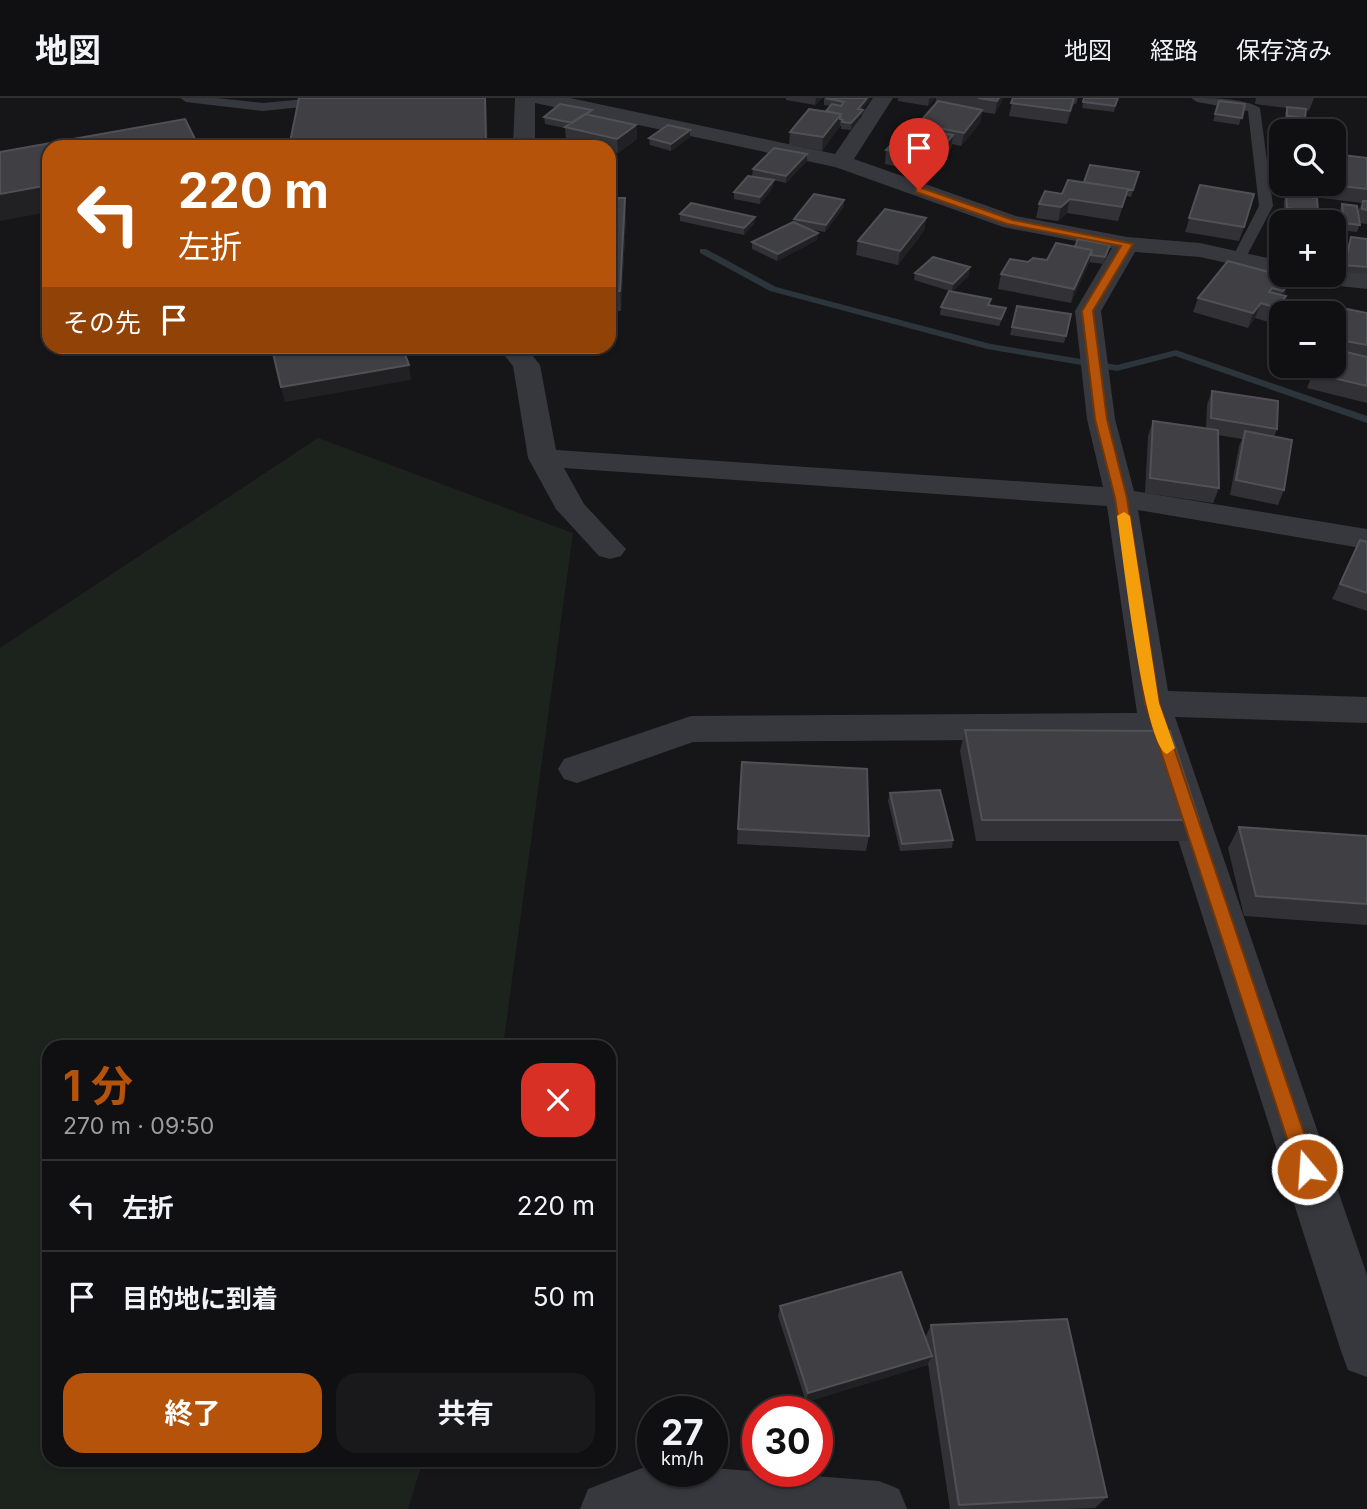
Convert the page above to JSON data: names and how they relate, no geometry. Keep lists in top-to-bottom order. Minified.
{"page":{"header":"地図","nav":["地図","経路","保存済み"],"map_buttons":["+","−"],"turn":["220 m","左折"],"then":"その先","heading":["1 分","270 m · 09:50"],"list":[{"name":"左折","value":"220 m"},{"name":"目的地に到着","value":"50 m"}],"buttons":["終了","共有"],"speed":"27 km/h","limit":"30"}}
